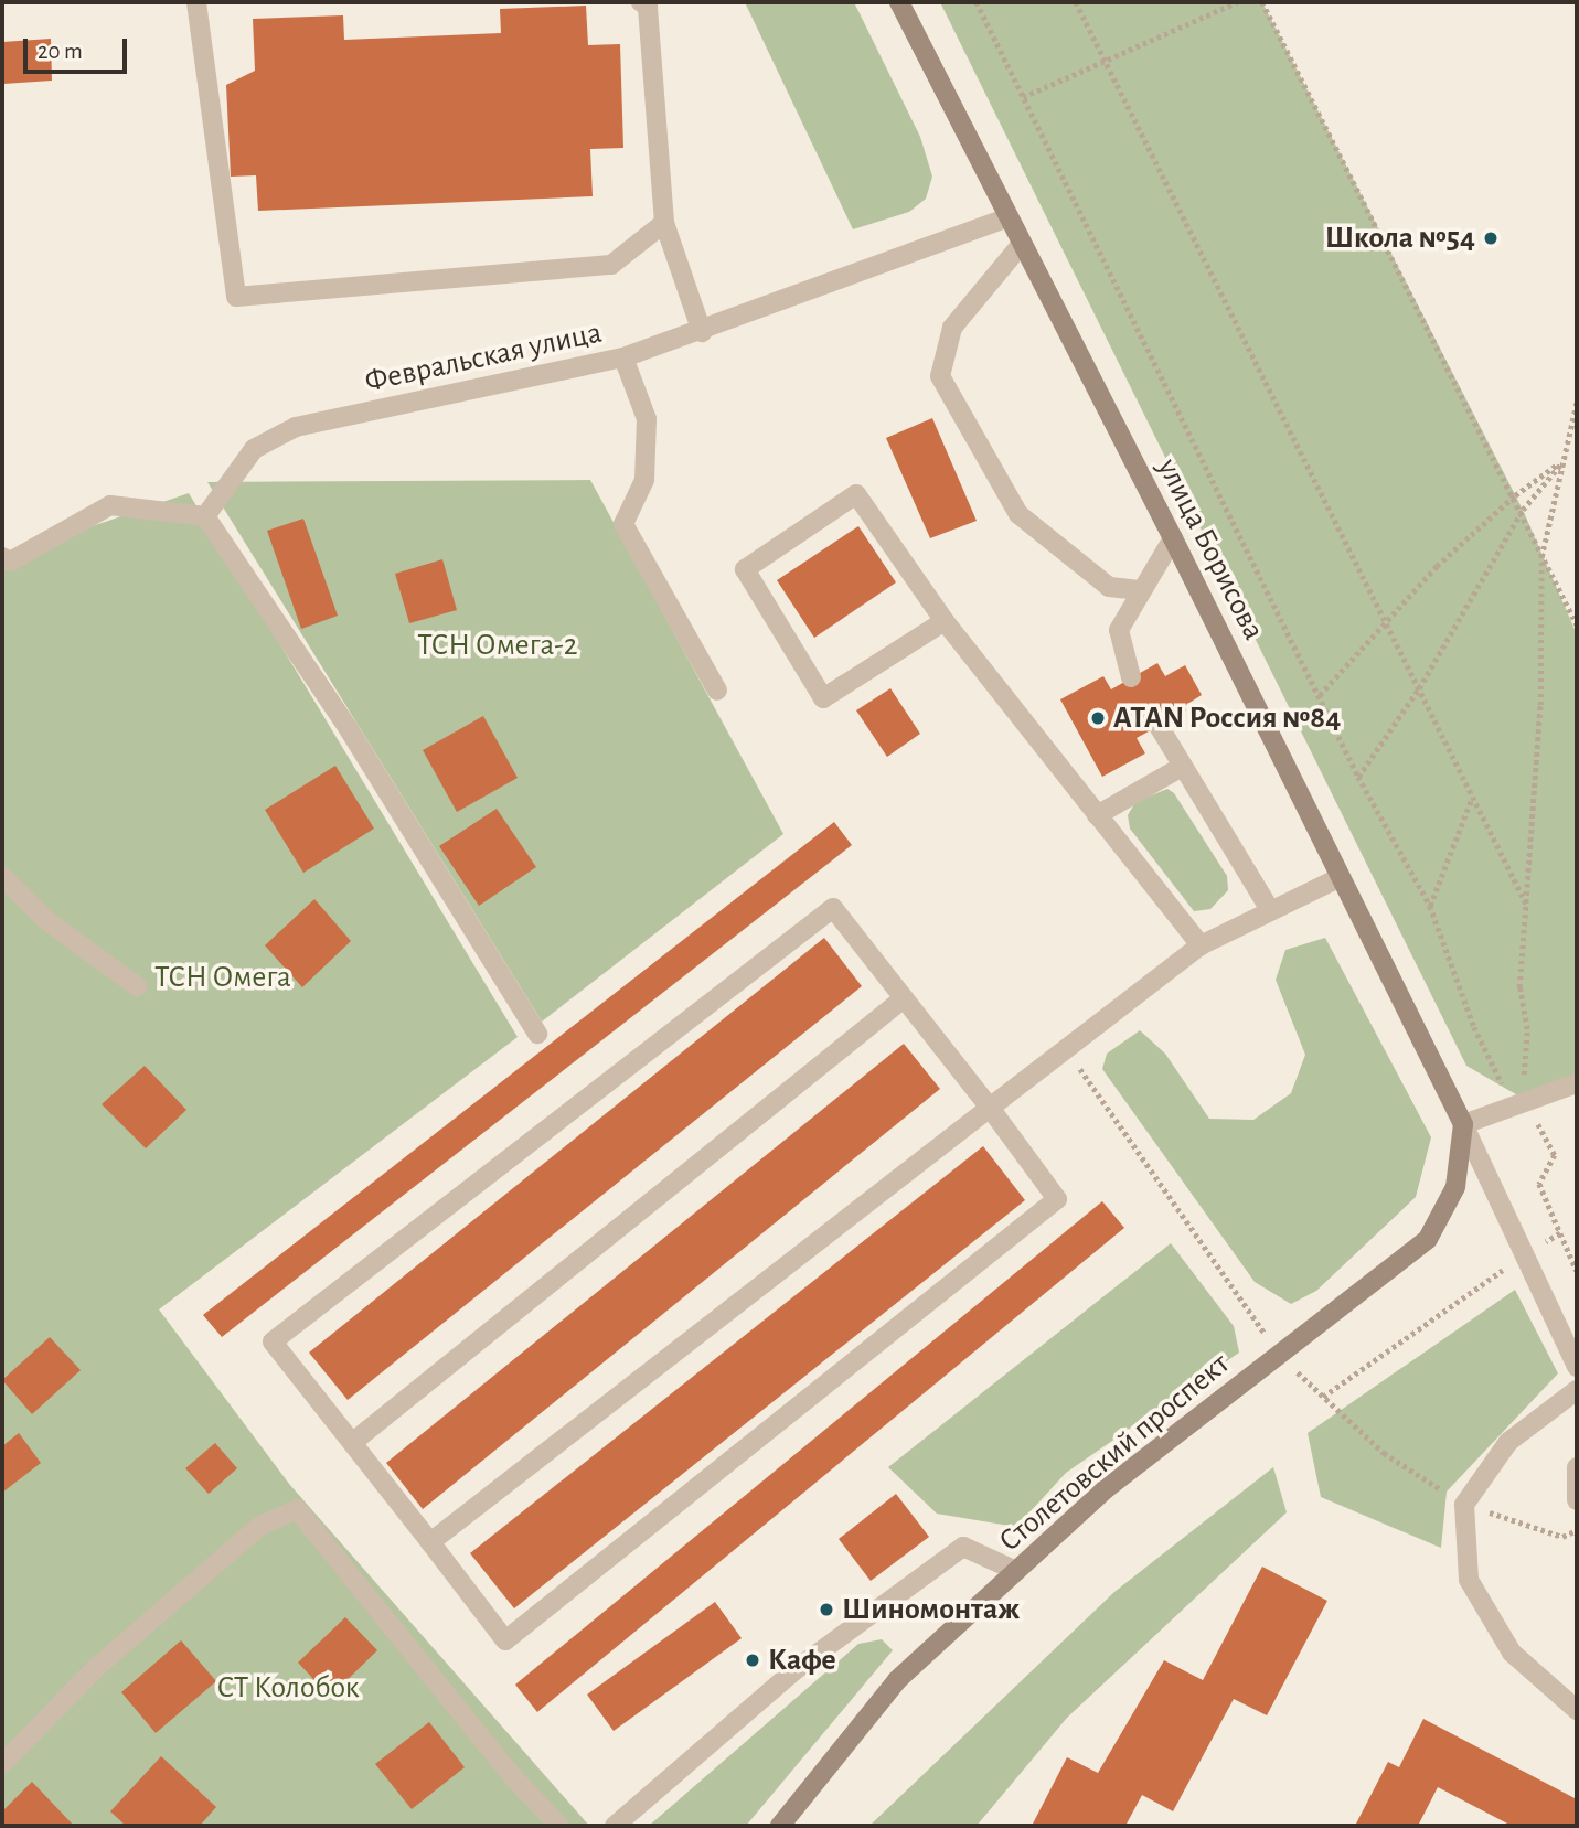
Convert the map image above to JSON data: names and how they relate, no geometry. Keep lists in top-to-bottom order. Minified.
{"streets":{"main road":["улица Борисова","Столетовский проспект"],"street":["Февральская улица"]},"crossings":[["Февральская улица","улица Борисова"],["улица Борисова","Столетовский проспект"]],"parks":["ТСН Омега-2","ТСН Омега","СТ Колобок"],"places":["Школа №54","ATAN Россия №84","Шиномонтаж","Кафе"],"scale_bar":"20 m"}
